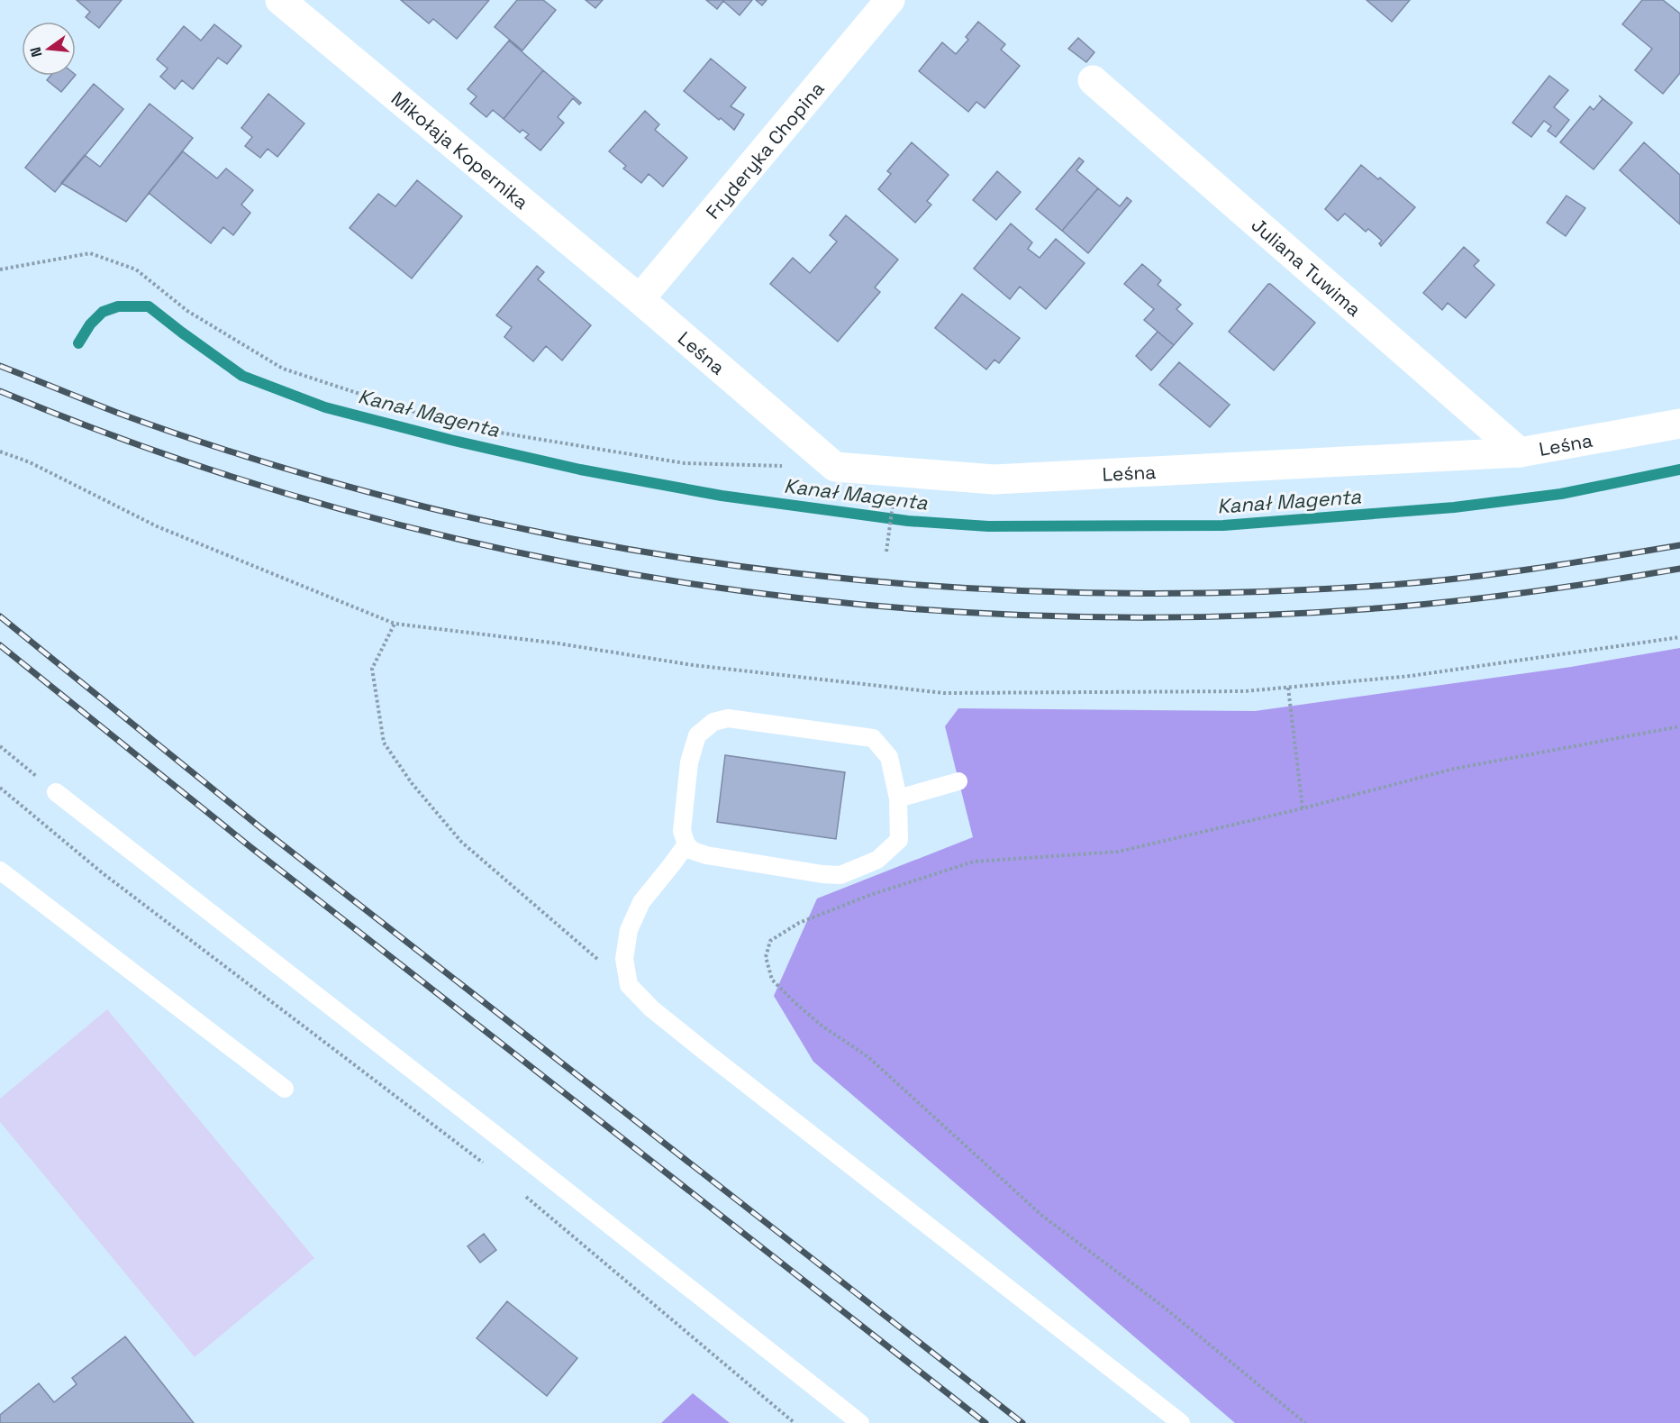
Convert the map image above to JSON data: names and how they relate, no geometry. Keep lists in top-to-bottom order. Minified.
{"streets":{"street":["Mikołaja Kopernika","Fryderyka Chopina","Juliana Tuwima","Leśna"]},"crossings":[["Mikołaja Kopernika","Fryderyka Chopina"],["Mikołaja Kopernika","Leśna"],["Fryderyka Chopina","Leśna"],["Juliana Tuwima","Leśna"]],"water":["Kanał Magenta"],"north":"left"}
